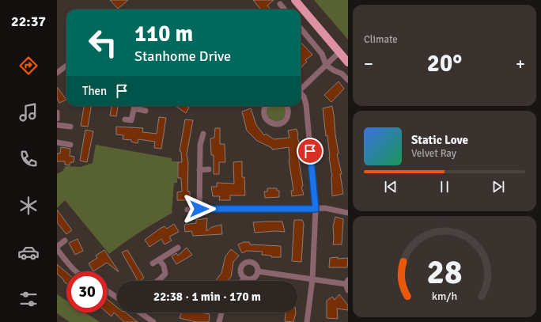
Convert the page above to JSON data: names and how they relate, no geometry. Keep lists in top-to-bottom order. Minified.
{"page":{"tabs":"22:37","tile":"Climate","turn":["110 m","Stanhome Drive"],"heat":["−","20°","+"],"then":"Then","song":["Static Love","Velvet Ray"],"limit":"30","trip":"22:38 · 1 min · 170 m","gauge":["28","km/h"]}}
